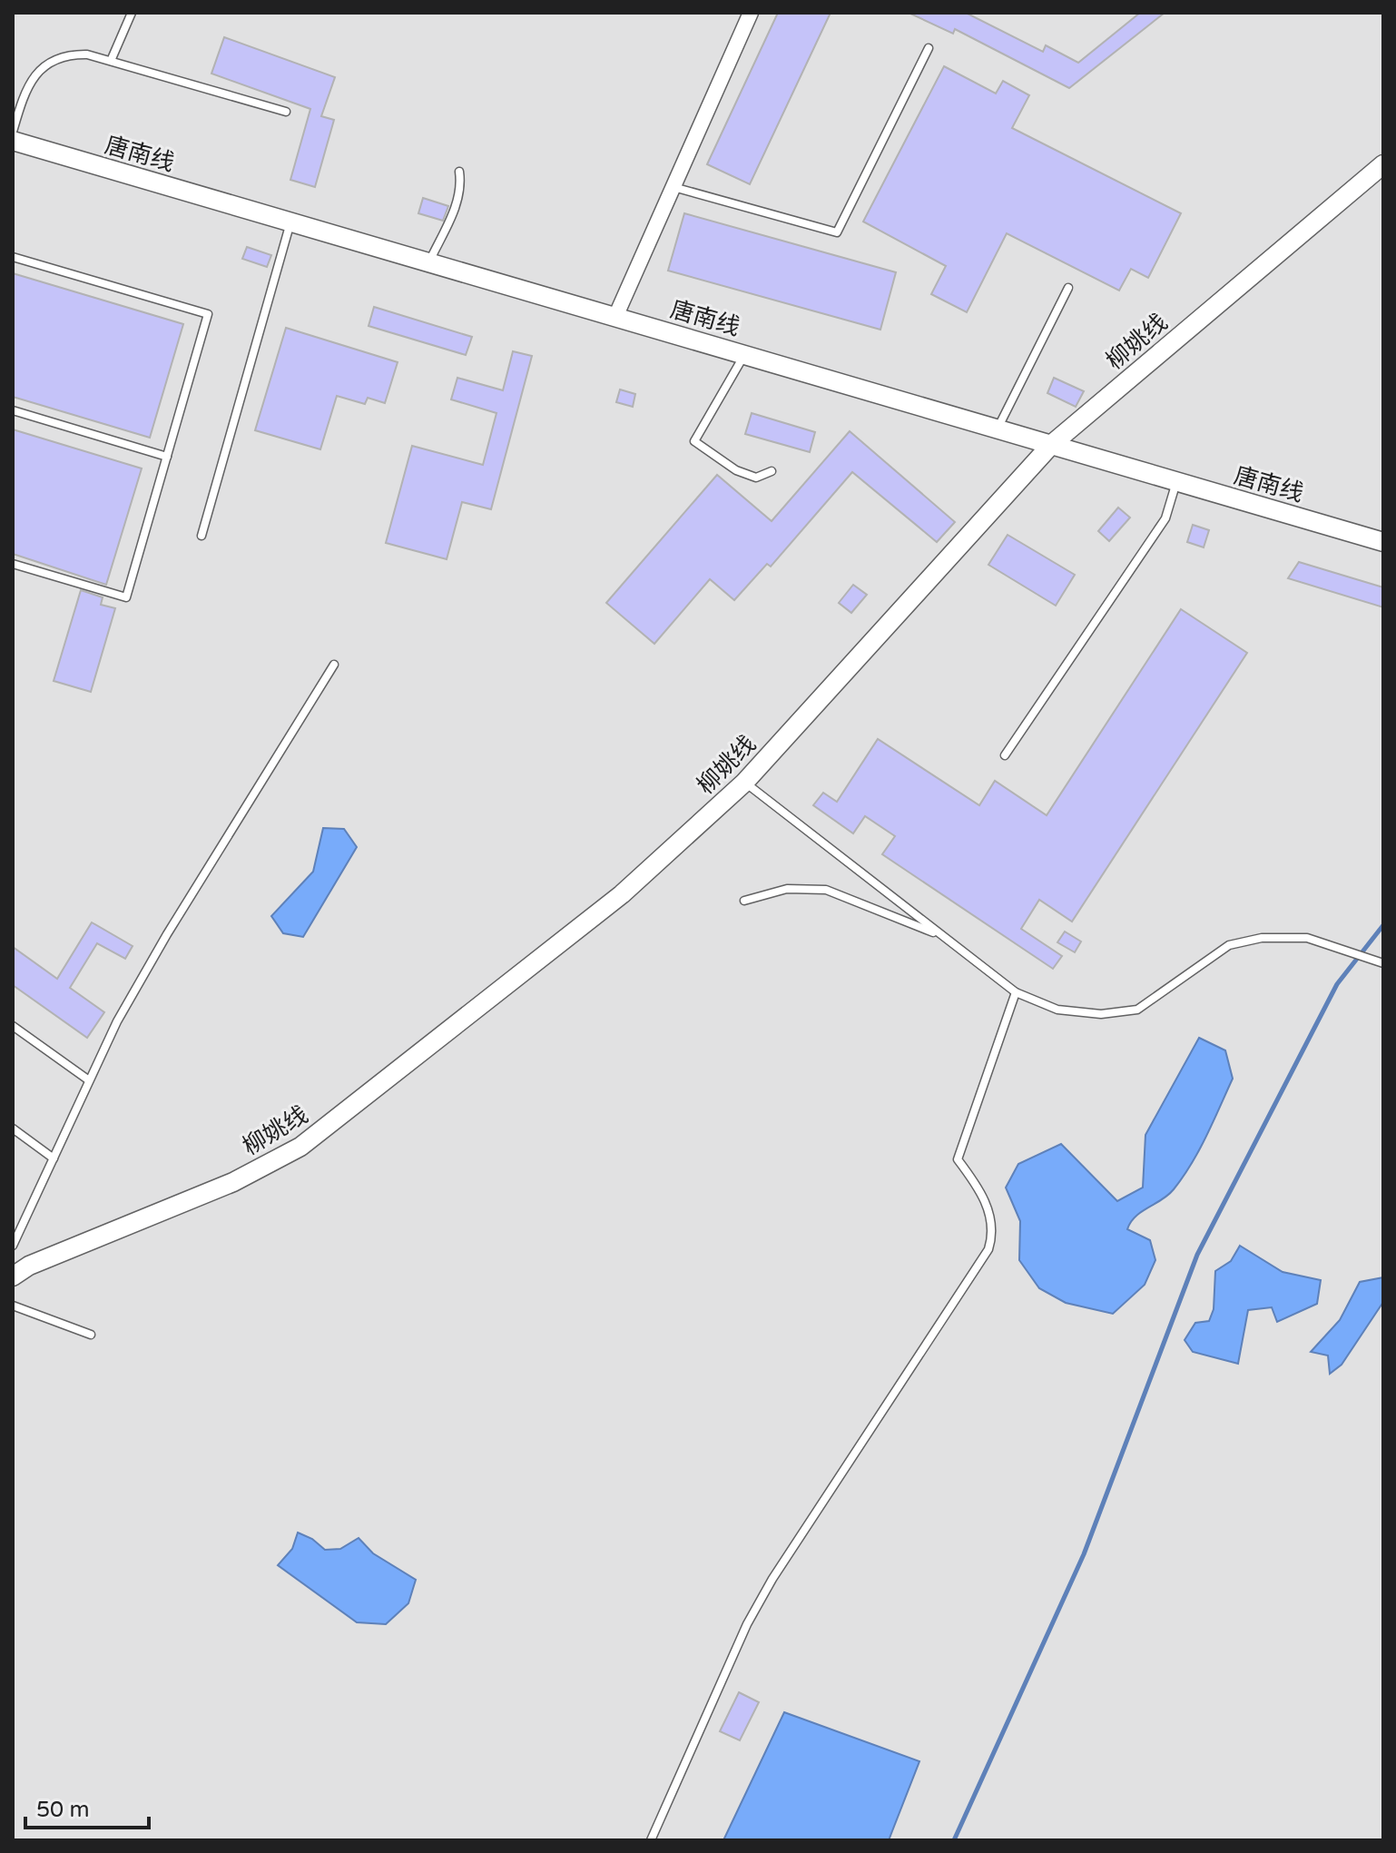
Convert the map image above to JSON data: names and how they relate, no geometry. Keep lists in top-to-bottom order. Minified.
{"streets":{"street":["唐南线","柳姚线"]},"crossings":[["唐南线","柳姚线"]],"scale_bar":"50 m"}
